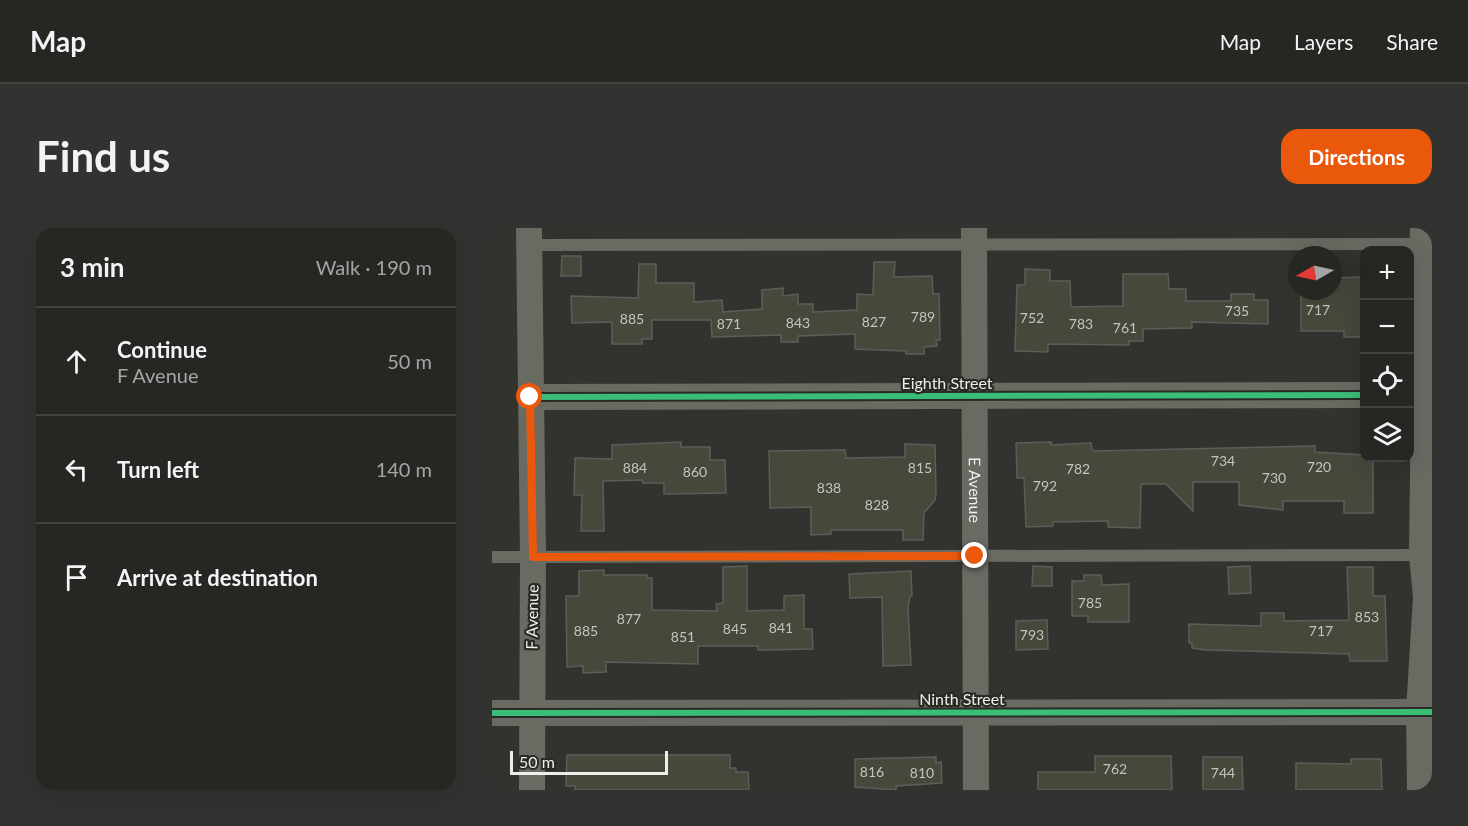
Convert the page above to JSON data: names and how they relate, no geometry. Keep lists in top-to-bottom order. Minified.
{"streets":{"street":["Eighth Street","E Avenue","F Avenue","Ninth Street"]},"crossings":[["Eighth Street","E Avenue"],["Eighth Street","F Avenue"],["E Avenue","Ninth Street"],["F Avenue","Ninth Street"]],"house_numbers":["717","735","789","752","885","827","843","871","783","761","734","720","884","815","782","860","730","792","838","828","785","853","877","841","845","885","717","793","851","762","816","810","744"],"scale_bar":"50 m","north":"left","page":{"header":"Map","nav":["Map","Layers","Share"],"buttons":"Directions","title":"Find us","heading":["3 min","Walk · 190 m"],"map_buttons":["+","−"],"list":[["Continue","F Avenue","50 m"],["Turn left","140 m"],"Arrive at destination"],"scale":"50 m"}}
